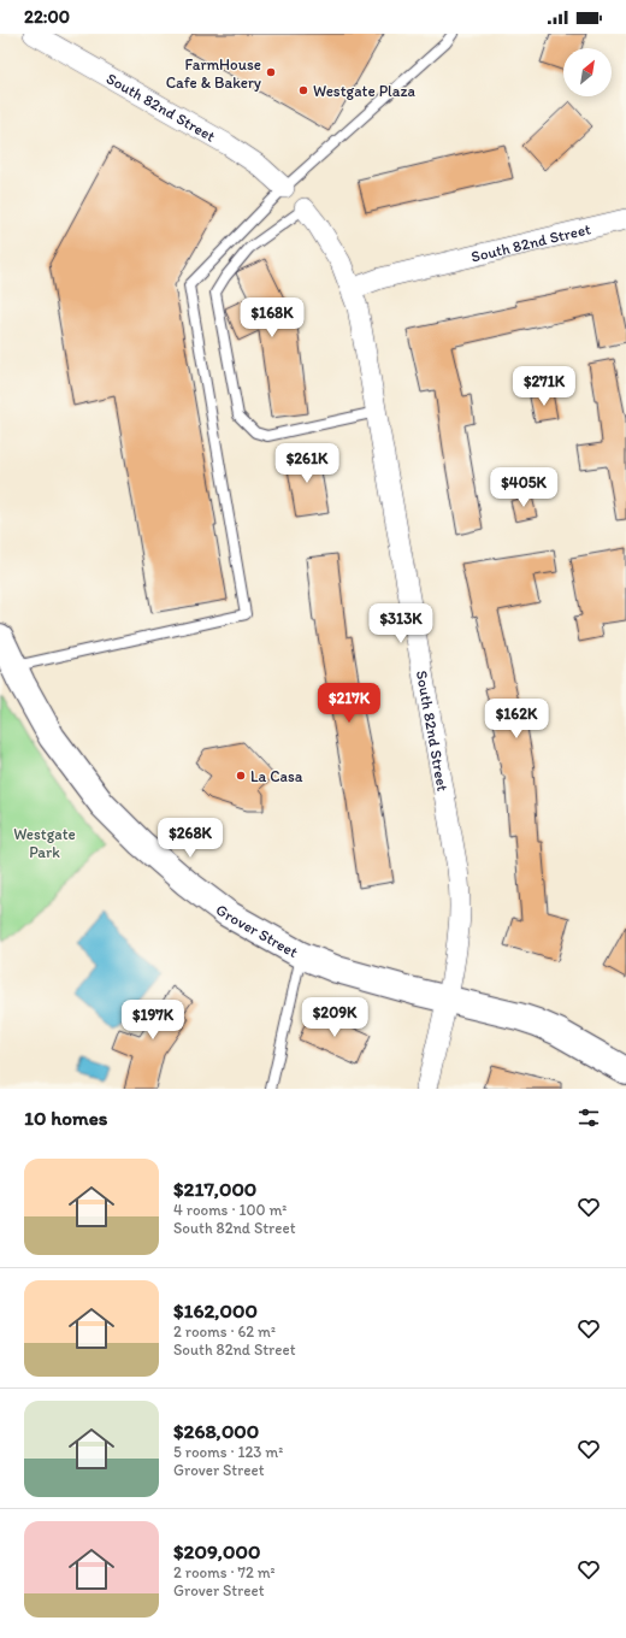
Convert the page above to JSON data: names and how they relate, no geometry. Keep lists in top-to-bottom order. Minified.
{"streets":{"street":["South 82nd Street","Grover Street"]},"crossings":[["South 82nd Street","Grover Street"]],"parks":["Westgate Park"],"places":["FarmHouse Cafe & Bakery","Westgate Plaza","La Casa"],"north":"top right","page":{"status":"22:00","price":["$168K","$271K","$261K","$405K","$313K","$217K","$162K","$268K","$209K","$197K"],"heading":"10 homes","list":[{"name":"$217,000","note":"4 rooms · 100 m² · South 82nd Street"},{"name":"$162,000","note":"2 rooms · 62 m² · South 82nd Street"},{"name":"$268,000","note":"5 rooms · 123 m² · Grover Street"},{"name":"$209,000","note":"2 rooms · 72 m² · Grover Street"}]}}
